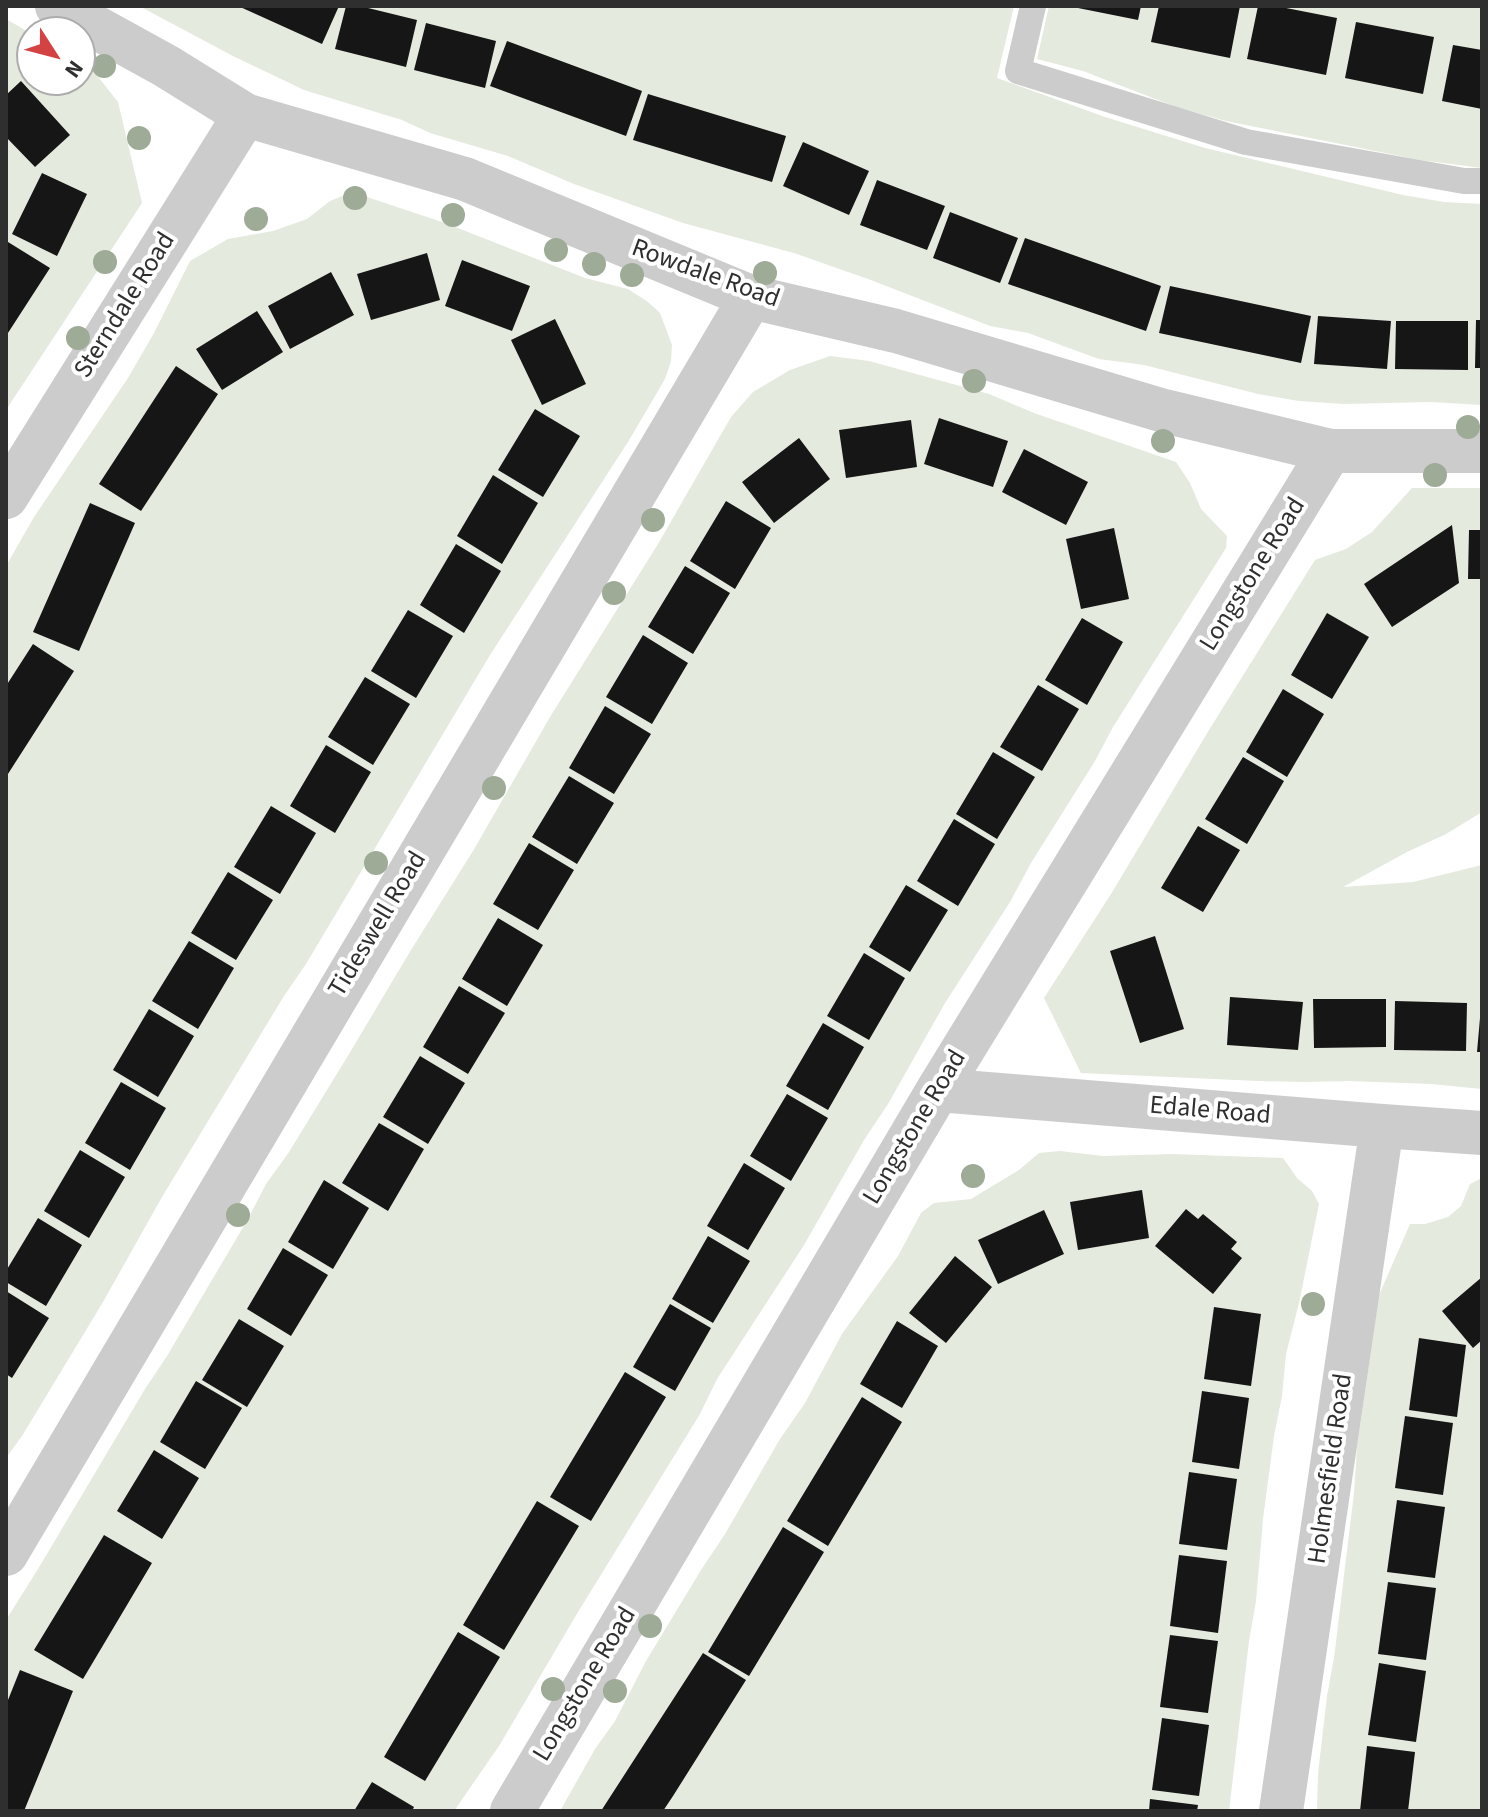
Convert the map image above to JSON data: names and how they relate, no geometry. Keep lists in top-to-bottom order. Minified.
{"streets":{"street":["Rowdale Road","Sterndale Road","Longstone Road","Tideswell Road","Edale Road","Holmesfield Road"]},"crossings":[["Rowdale Road","Sterndale Road"],["Rowdale Road","Longstone Road"],["Rowdale Road","Tideswell Road"],["Longstone Road","Edale Road"],["Edale Road","Holmesfield Road"]],"north":"bottom right"}
